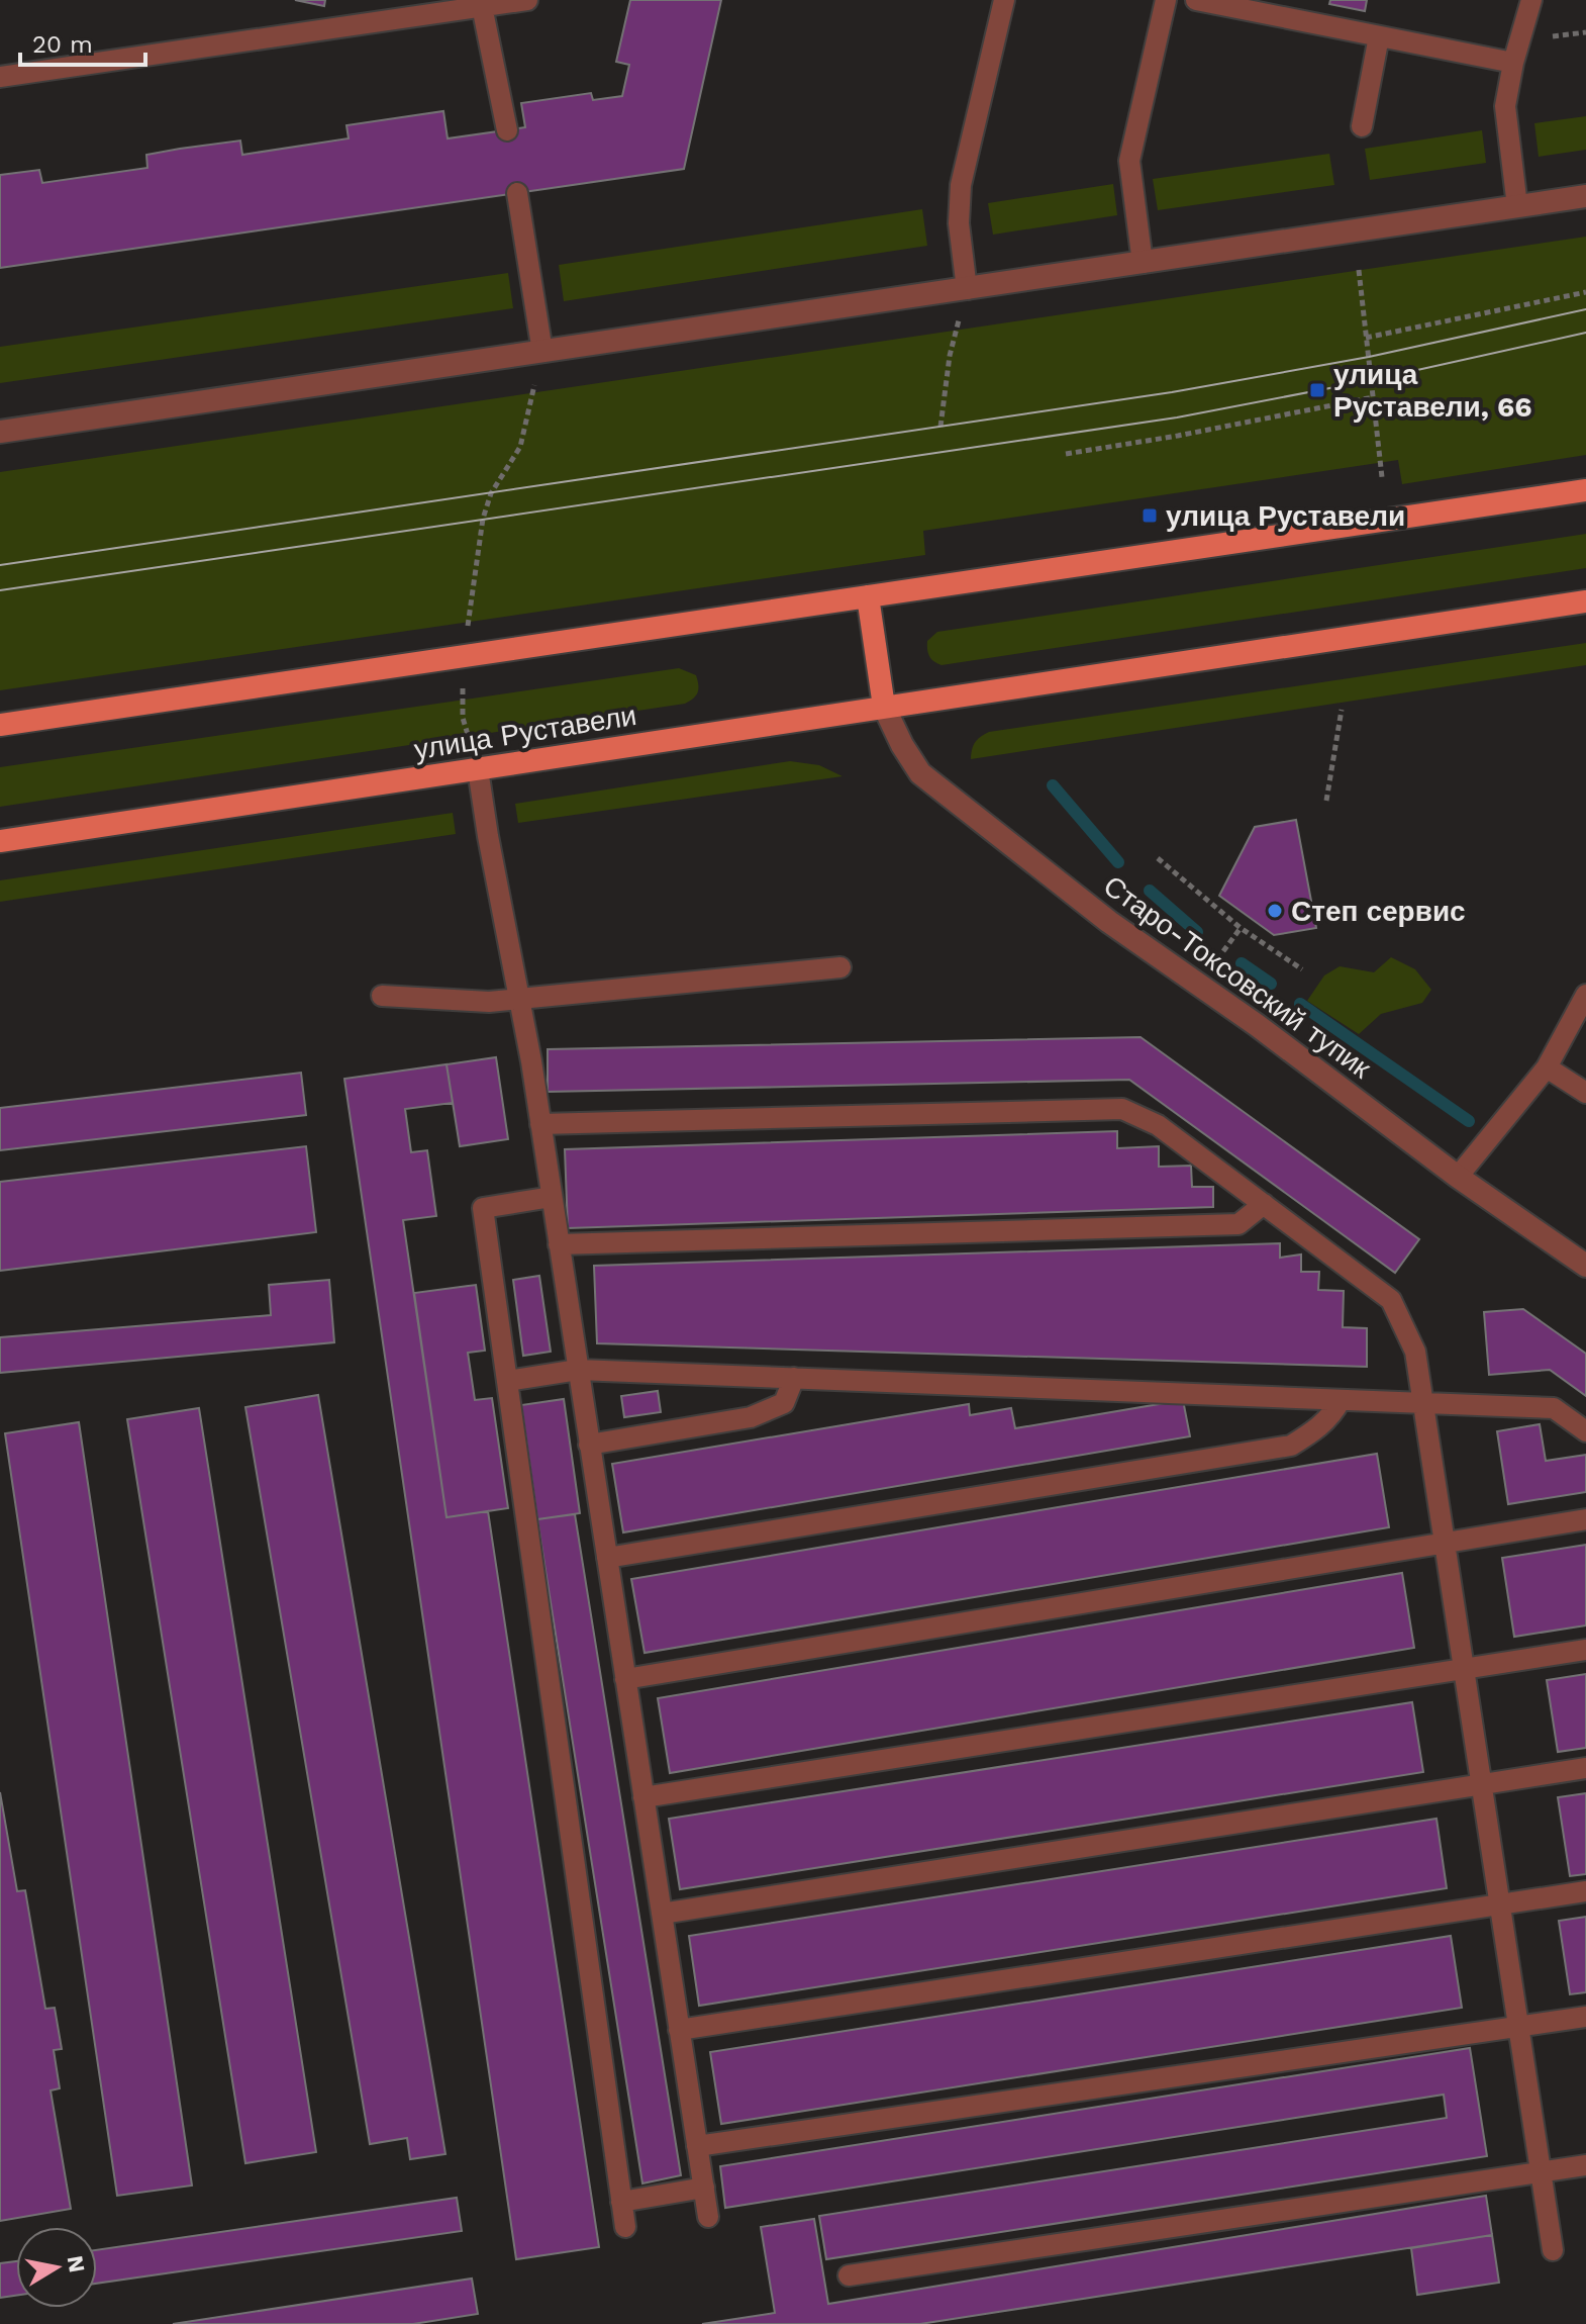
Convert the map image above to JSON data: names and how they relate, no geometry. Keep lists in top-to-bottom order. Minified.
{"streets":{"main road":["улица Руставели"],"street":["Старо-Токсовский тупик"]},"crossings":[["улица Руставели","Старо-Токсовский тупик"]],"places":{"transit":["улица Руставели, 66","улица Руставели"],"other":["Степ сервис"]},"scale_bar":"20 m","north":"right"}
